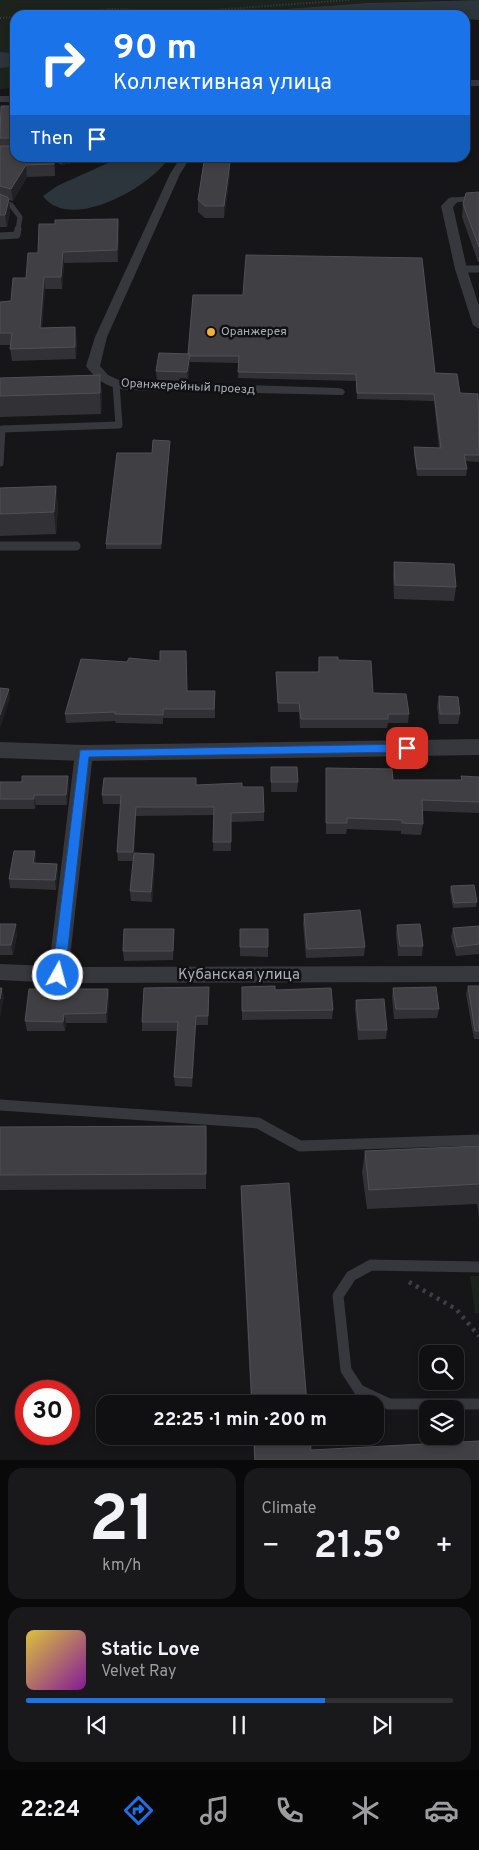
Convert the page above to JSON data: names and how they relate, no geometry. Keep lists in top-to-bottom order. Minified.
{"streets":{"street":["Оранжерейный проезд","Кубанская улица"]},"places":["Оранжерея"],"page":{"turn":["90 m","Коллективная улица"],"then":"Then","limit":"30","trip":"22:25 · 1 min · 200 m","tile":[["21","km/h"],"Climate"],"heat":["−","21.5°","+"],"song":["Static Love","Velvet Ray"],"tabs":"22:24"}}
